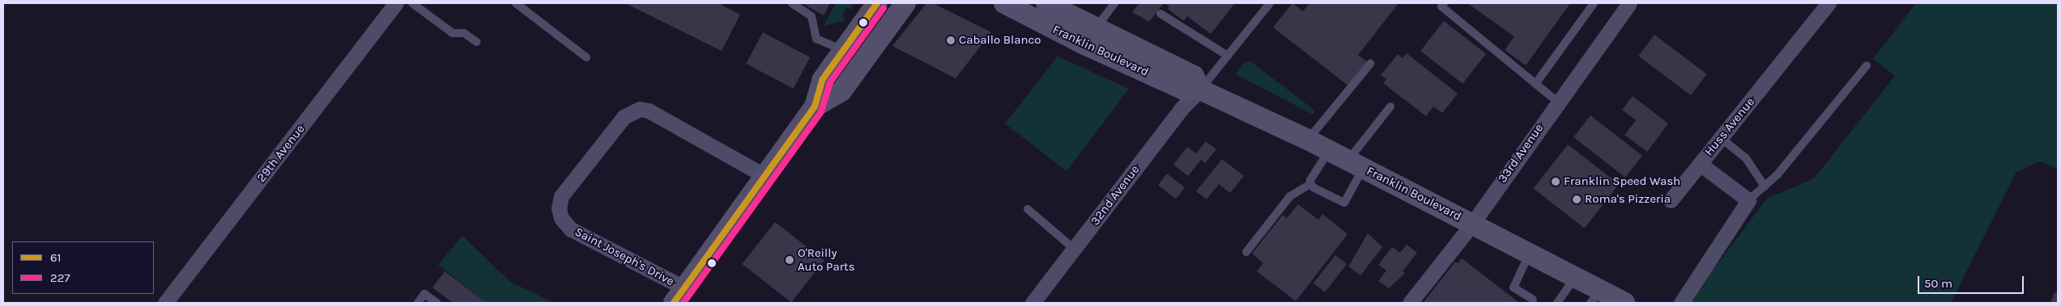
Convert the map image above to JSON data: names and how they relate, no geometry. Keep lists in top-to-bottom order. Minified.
{"streets":{"main road":["Franklin Boulevard"],"street":["Huss Avenue","29th Avenue","33rd Avenue","32nd Avenue","Saint Joseph's Drive"]},"crossings":[["Franklin Boulevard","33rd Avenue"],["Franklin Boulevard","32nd Avenue"]],"places":["Caballo Blanco","Franklin Speed Wash","Roma's Pizzeria","O'Reilly Auto Parts"],"lines":["transit line 61","transit line 227"],"legend":["61","227"],"scale_bar":"50 m"}
